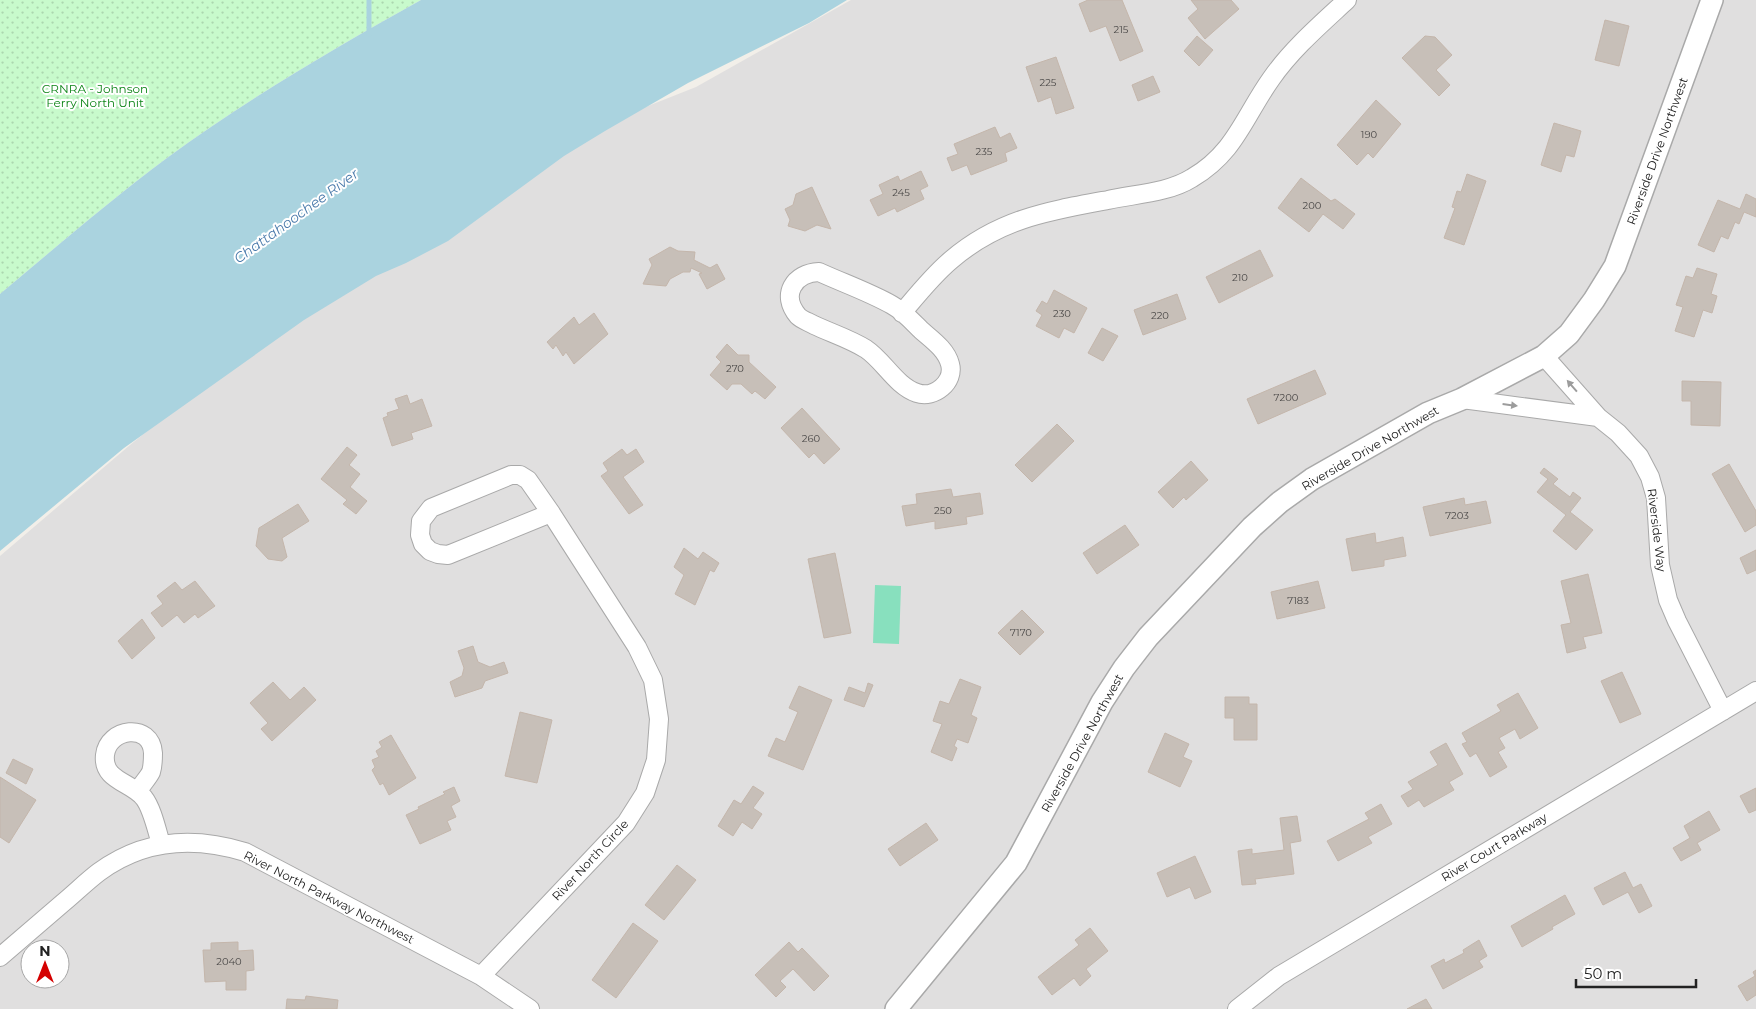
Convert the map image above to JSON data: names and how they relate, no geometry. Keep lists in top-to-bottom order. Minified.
{"streets":{"street":["Riverside Drive Northwest","Riverside Way","River Court Parkway","River North Circle","River North Parkway Northwest"]},"crossings":[["Riverside Drive Northwest","Riverside Way"],["Riverside Way","River Court Parkway"],["River North Circle","River North Parkway Northwest"]],"water":["Chattahoochee River"],"parks":["CRNRA - Johnson Ferry North Unit"],"house_numbers":["215","225","190","235","245","200","210","230","220","270","7200","260","250","7203","7183","7170","2040"],"scale_bar":"50 m","north":"top"}
